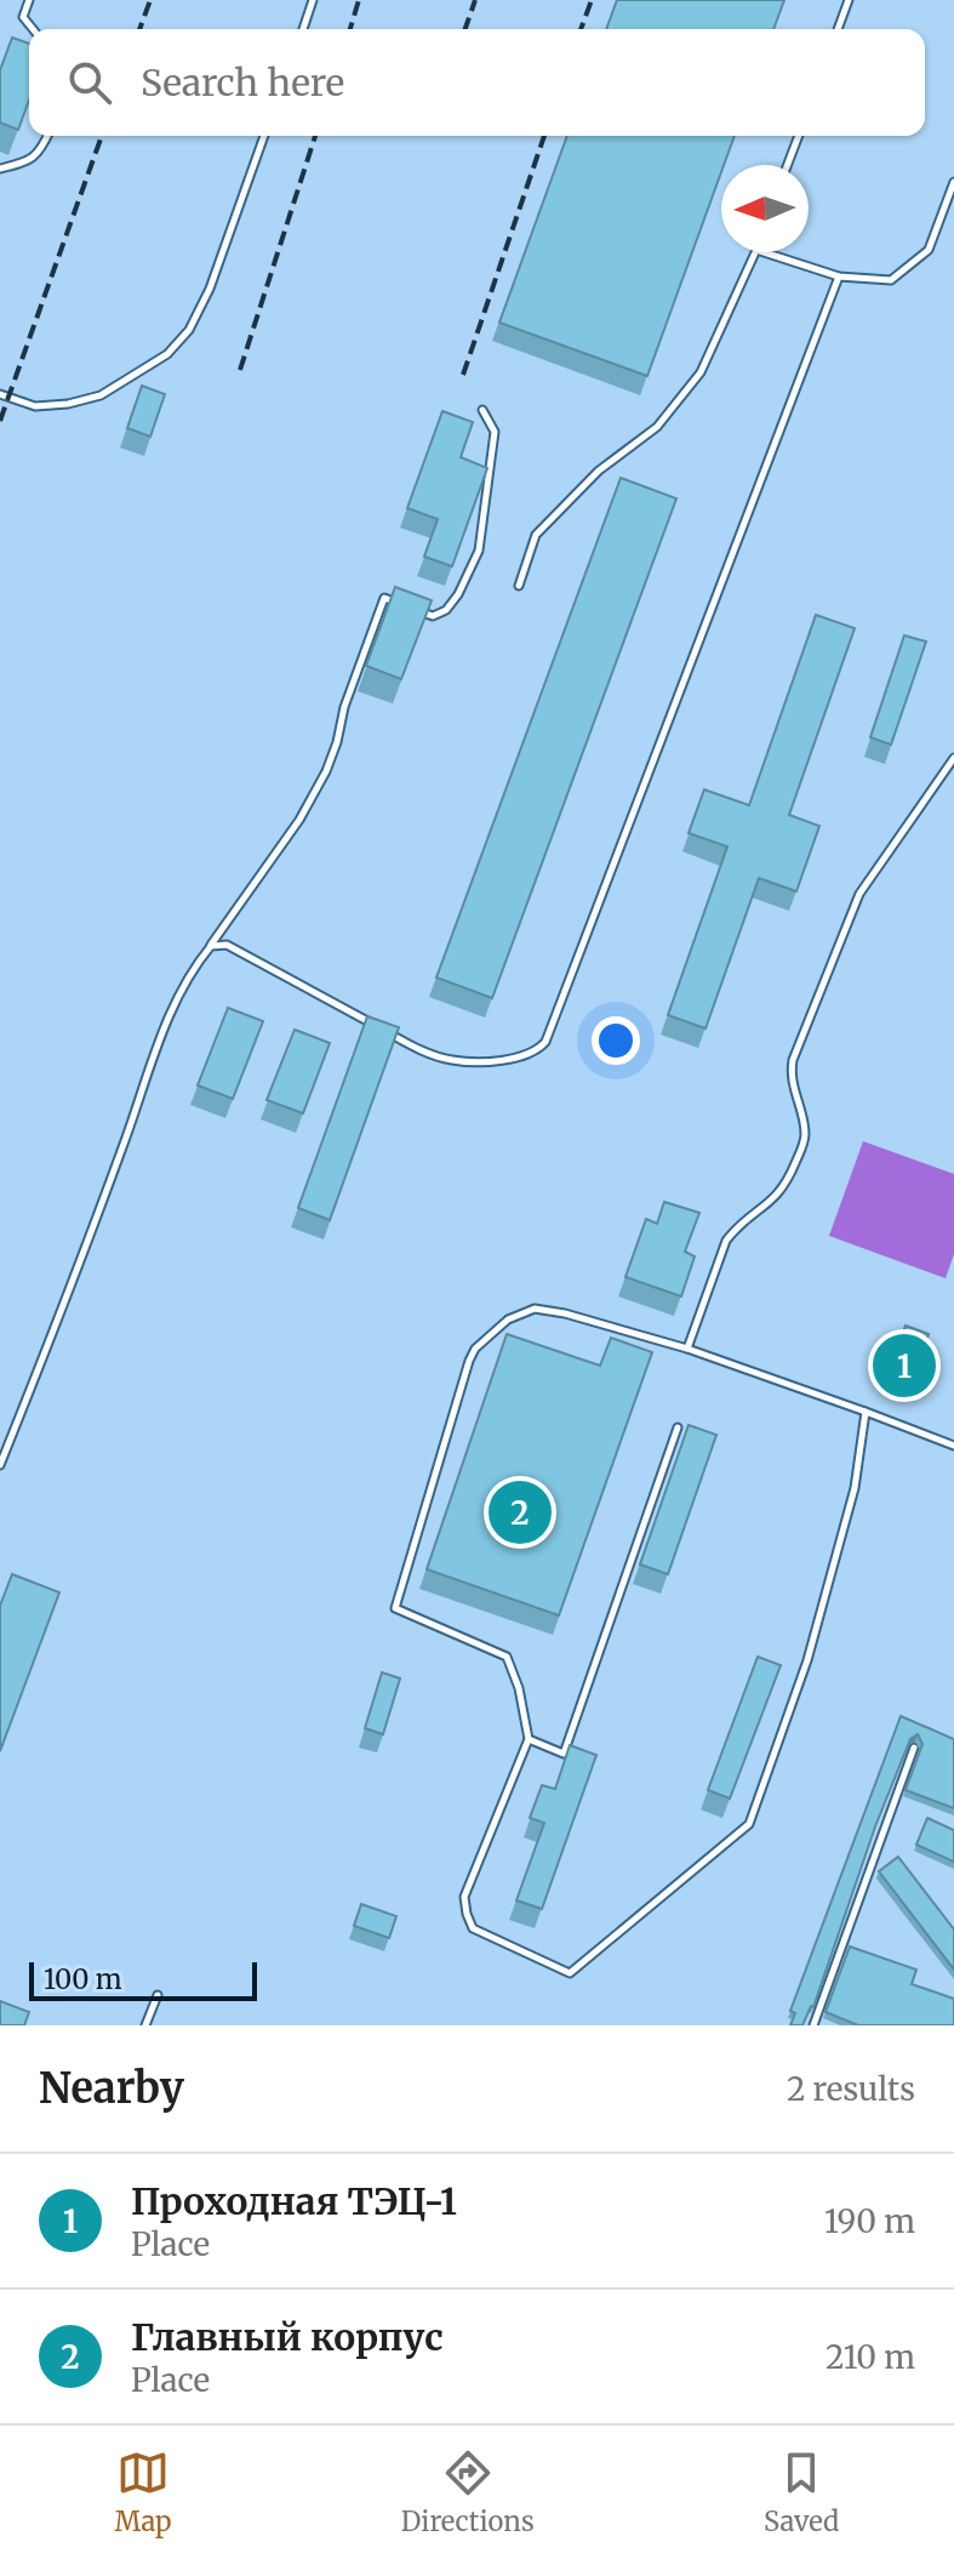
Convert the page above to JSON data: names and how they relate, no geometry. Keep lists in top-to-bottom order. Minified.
{"scale_bar":"100 m","north":"left","page":{"search":"Search here","pins":["1","2"],"scale":"100 m","heading":["Nearby","2 results"],"list":[{"mark":"1","name":"Проходная ТЭЦ-1","note":"Place","value":"190 m"},{"mark":"2","name":"Главный корпус","note":"Place","value":"210 m"}],"nav":["Map","Directions","Saved"]}}
